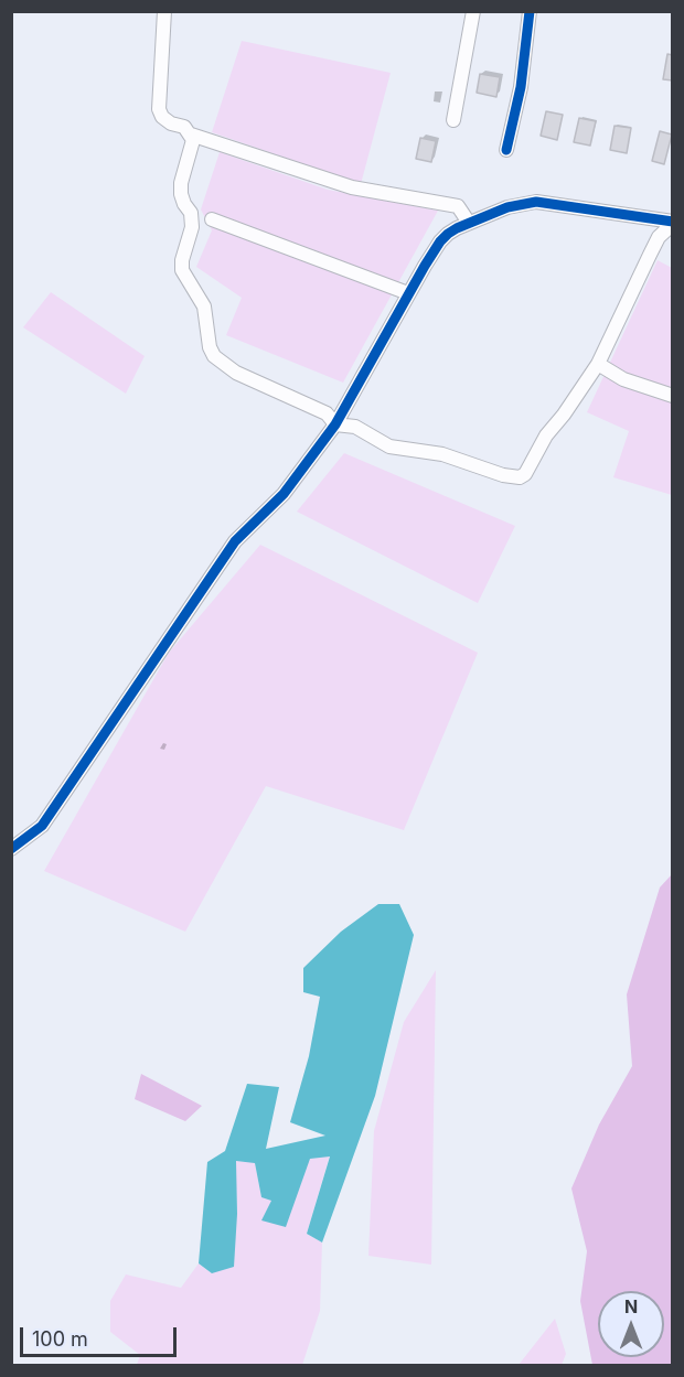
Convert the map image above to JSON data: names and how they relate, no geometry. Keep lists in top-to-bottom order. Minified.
{"scale_bar":"100 m","north":"top"}
